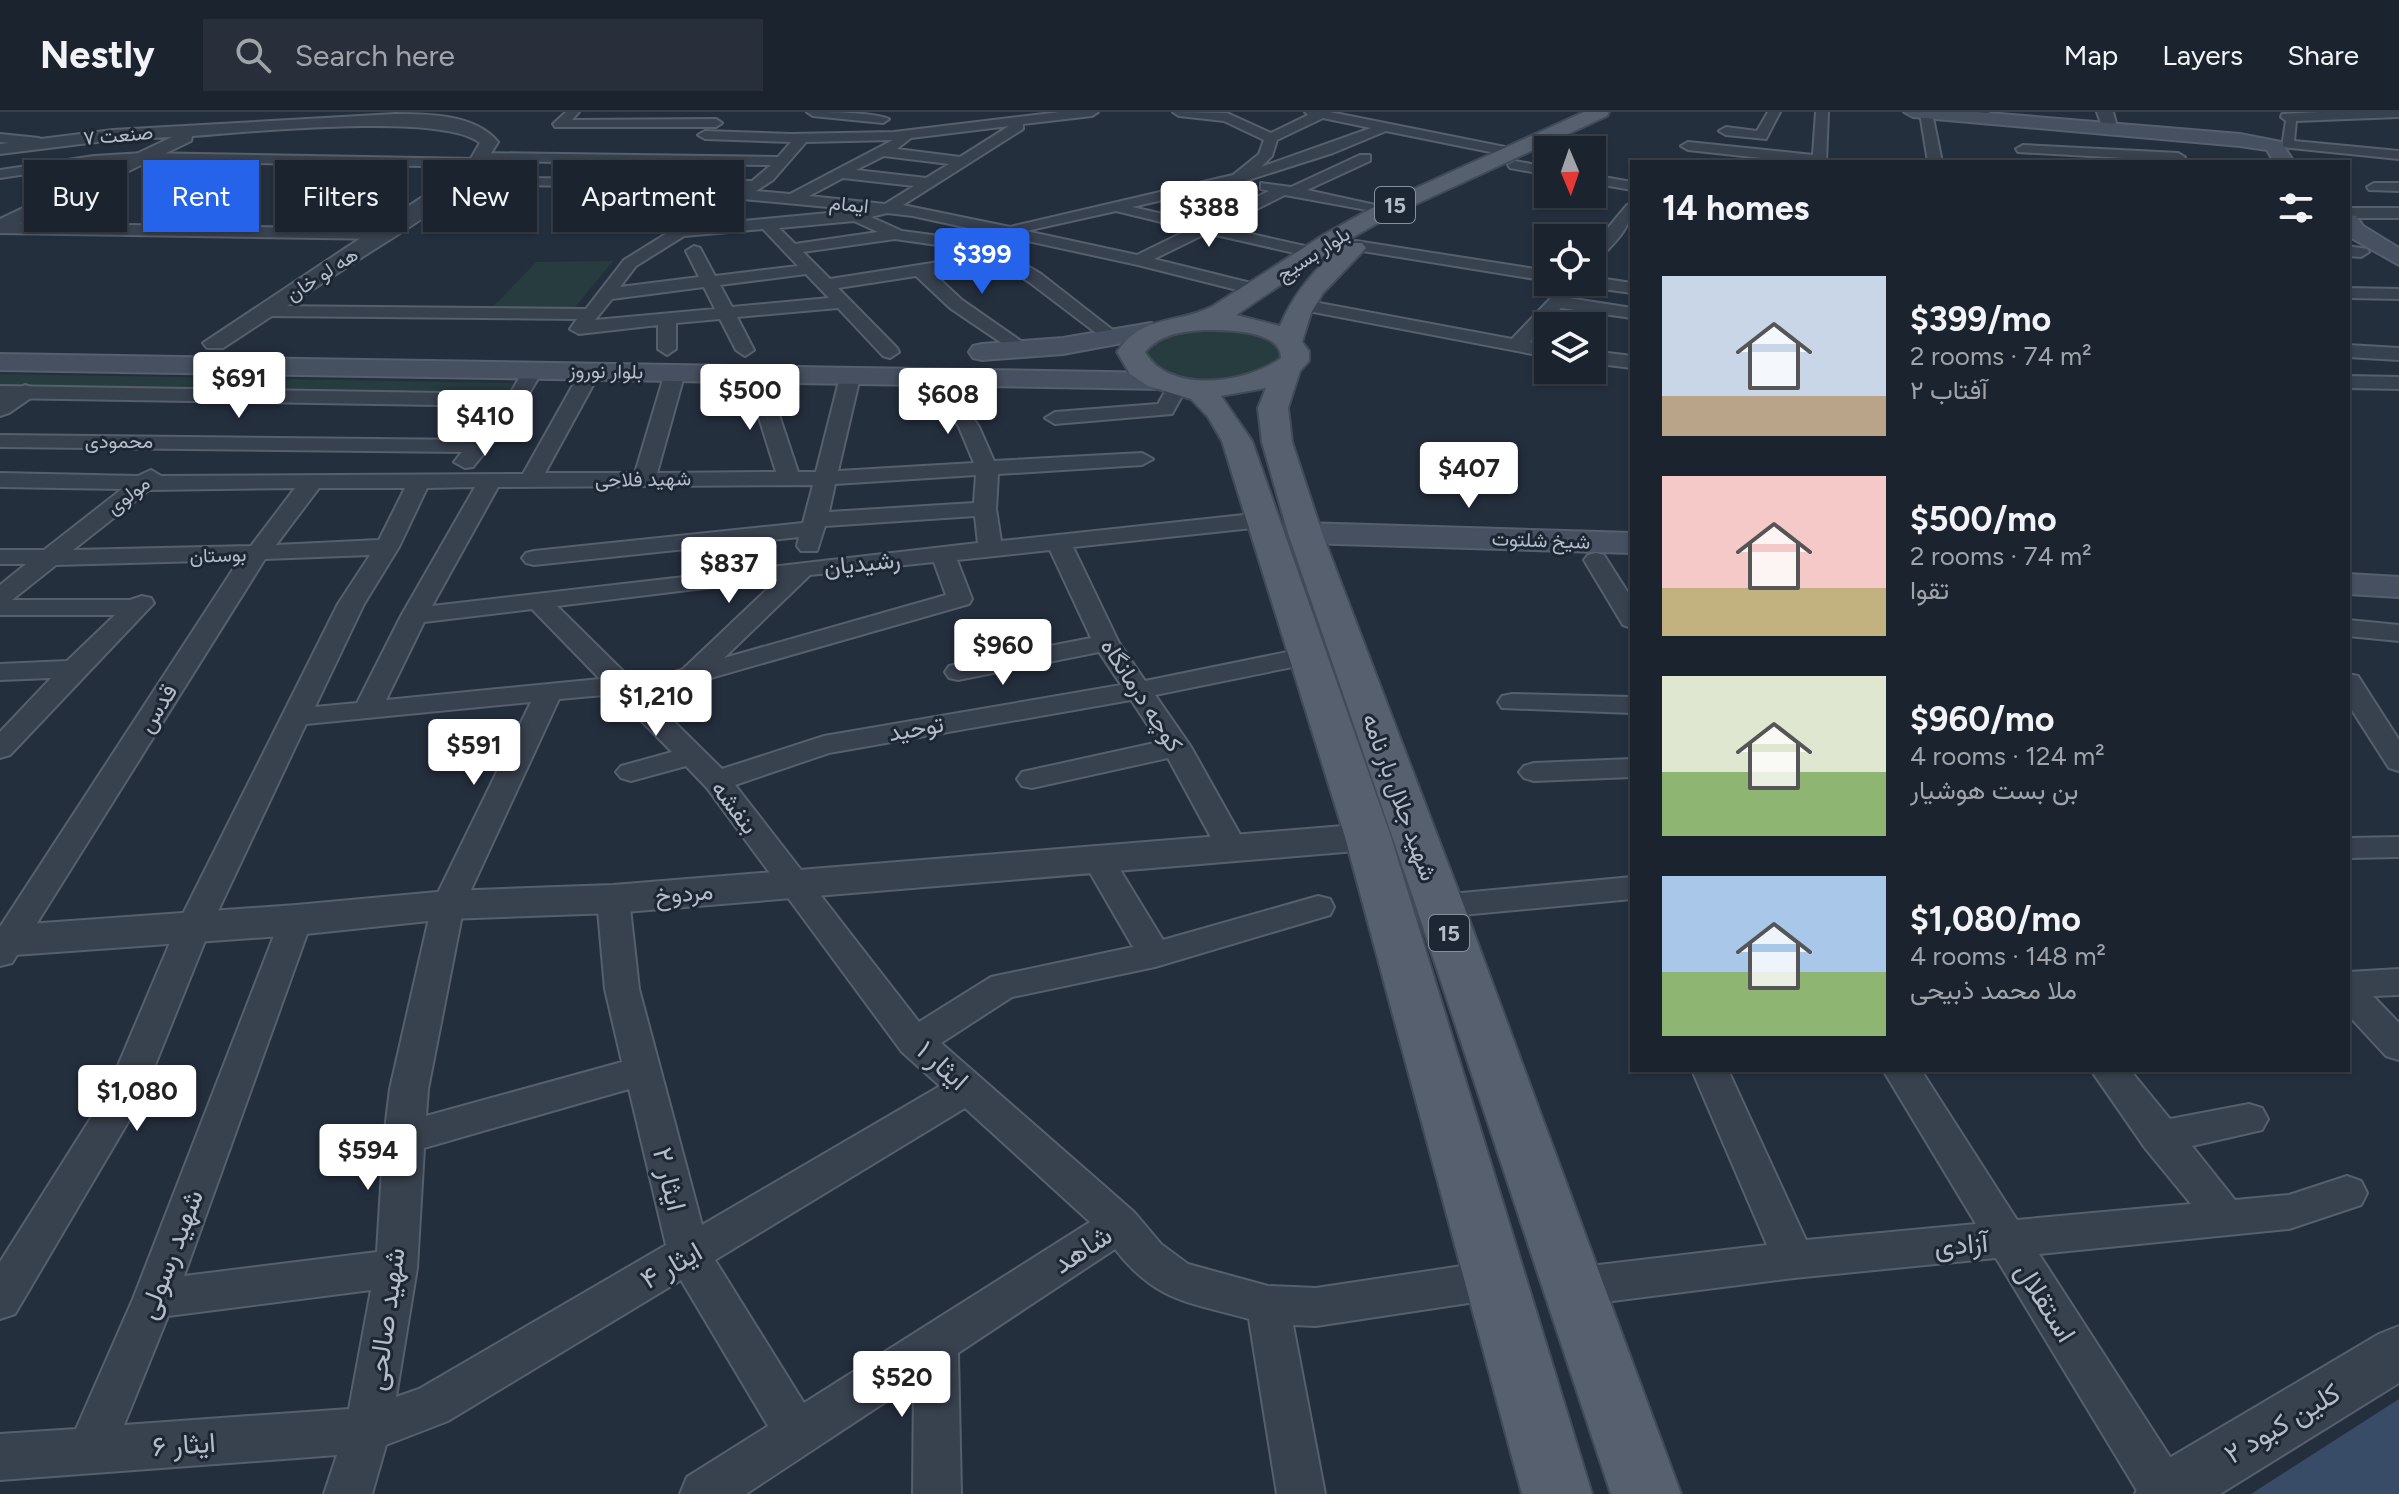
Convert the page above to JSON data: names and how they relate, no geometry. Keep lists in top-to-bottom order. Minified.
{"streets":{"main road":["15","بلوار بسیج","بلوار نوروز","شیخ شلتوت","شهید جلال بار نامه"],"street":["صنعت ۷","ایمام","هه لو خان","محمودی","شهید فلاحی","مولوی","بوستان","رشیدیان","کوچه درمانگاه","قدس","توحید","بنفشه","مردوخ","ایثار ۱","ایثار ۲","آزادی","شاهد","شهید رسولی","ایثار ۴","استقلال","شهید صالحی","کلین کبود ۲","ایثار ۶"]},"crossings":[["ایمام","بلوار بسیج"],["15","بلوار بسیج"],["15","بلوار نوروز"],["15","شهید جلال بار نامه"],["بلوار بسیج","شهید جلال بار نامه"],["هه لو خان","بلوار نوروز"],["بلوار نوروز","شهید جلال بار نامه"],["محمودی","مولوی"],["شهید فلاحی","مولوی"],["شهید فلاحی","قدس"],["مولوی","بوستان"],["شیخ شلتوت","رشیدیان"],["شیخ شلتوت","شهید جلال بار نامه"],["بوستان","قدس"],["رشیدیان","کوچه درمانگاه"],["رشیدیان","شهید جلال بار نامه"],["رشیدیان","بنفشه"],["کوچه درمانگاه","توحید"],["کوچه درمانگاه","مردوخ"],["قدس","مردوخ"],["توحید","شهید جلال بار نامه"],["توحید","بنفشه"],["شهید جلال بار نامه","مردوخ"],["شهید جلال بار نامه","آزادی"],["شهید جلال بار نامه","شاهد"],["بنفشه","مردوخ"],["بنفشه","ایثار ۱"],["مردوخ","ایثار ۱"],["مردوخ","ایثار ۲"],["مردوخ","شهید رسولی"],["مردوخ","شهید صالحی"],["ایثار ۱","شاهد"],["ایثار ۱","ایثار ۴"],["ایثار ۲","شاهد"],["ایثار ۲","ایثار ۴"],["آزادی","استقلال"],["شهید رسولی","ایثار ۶"],["ایثار ۴","شهید صالحی"],["ایثار ۴","ایثار ۶"],["استقلال","کلین کبود ۲"],["شهید صالحی","ایثار ۶"]],"north":"bottom","page":{"header":"Nestly","search":"Search here","nav":["Map","Layers","Share"],"chip":["Buy","Rent","Filters","New","Apartment"],"heading":"14 homes","price":["$388","$399","$691","$500","$608","$410","$407","$837","$960","$1,210","$591","$1,080","$594","$520"],"list":[{"name":"$399/mo","note":"2 rooms · 74 m² · آفتاب ۲"},{"name":"$500/mo","note":"2 rooms · 74 m² · تقوا"},{"name":"$960/mo","note":"4 rooms · 124 m² · بن بست هوشیار"},{"name":"$1,080/mo","note":"4 rooms · 148 m² · ملا محمد ذبیحی"}]}}
